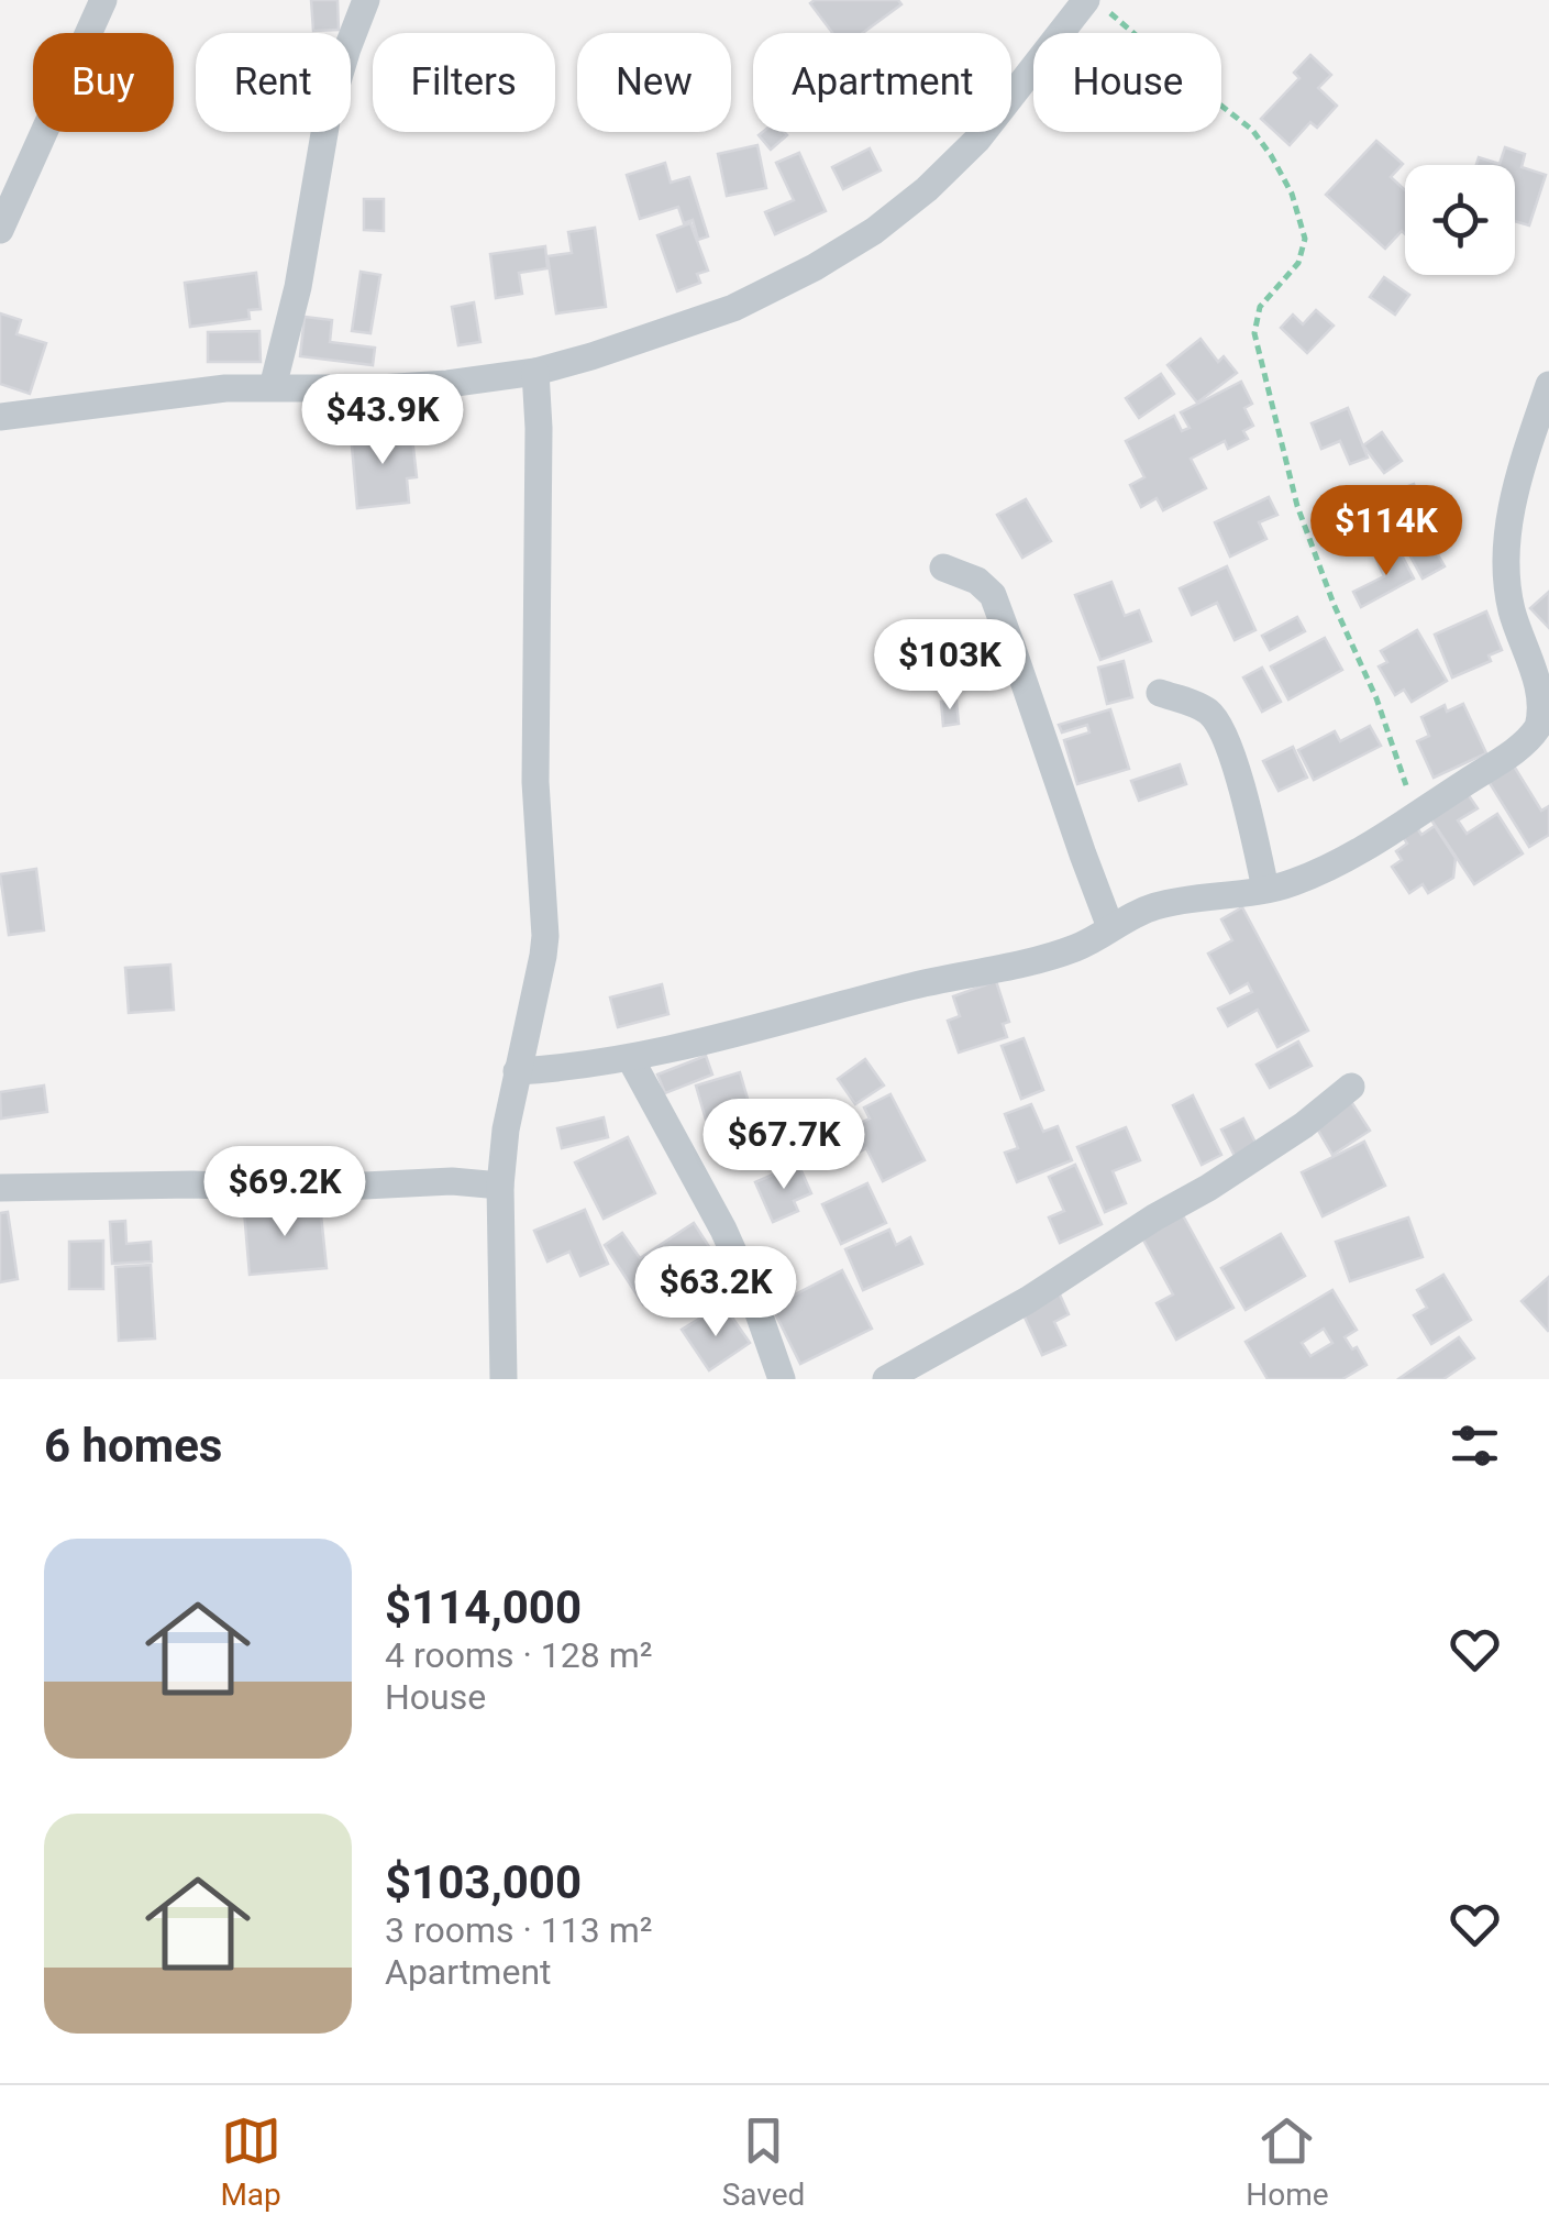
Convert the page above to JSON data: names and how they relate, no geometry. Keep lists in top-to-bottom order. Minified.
{"page":{"chip":["Buy","Rent","Filters","New","Apartment","House"],"price":["$43.9K","$114K","$103K","$67.7K","$69.2K","$63.2K"],"heading":"6 homes","list":[{"name":"$114,000","note":"4 rooms · 128 m² · House"},{"name":"$103,000","note":"3 rooms · 113 m² · Apartment"}],"tabs":["Map","Saved","Home"]}}
